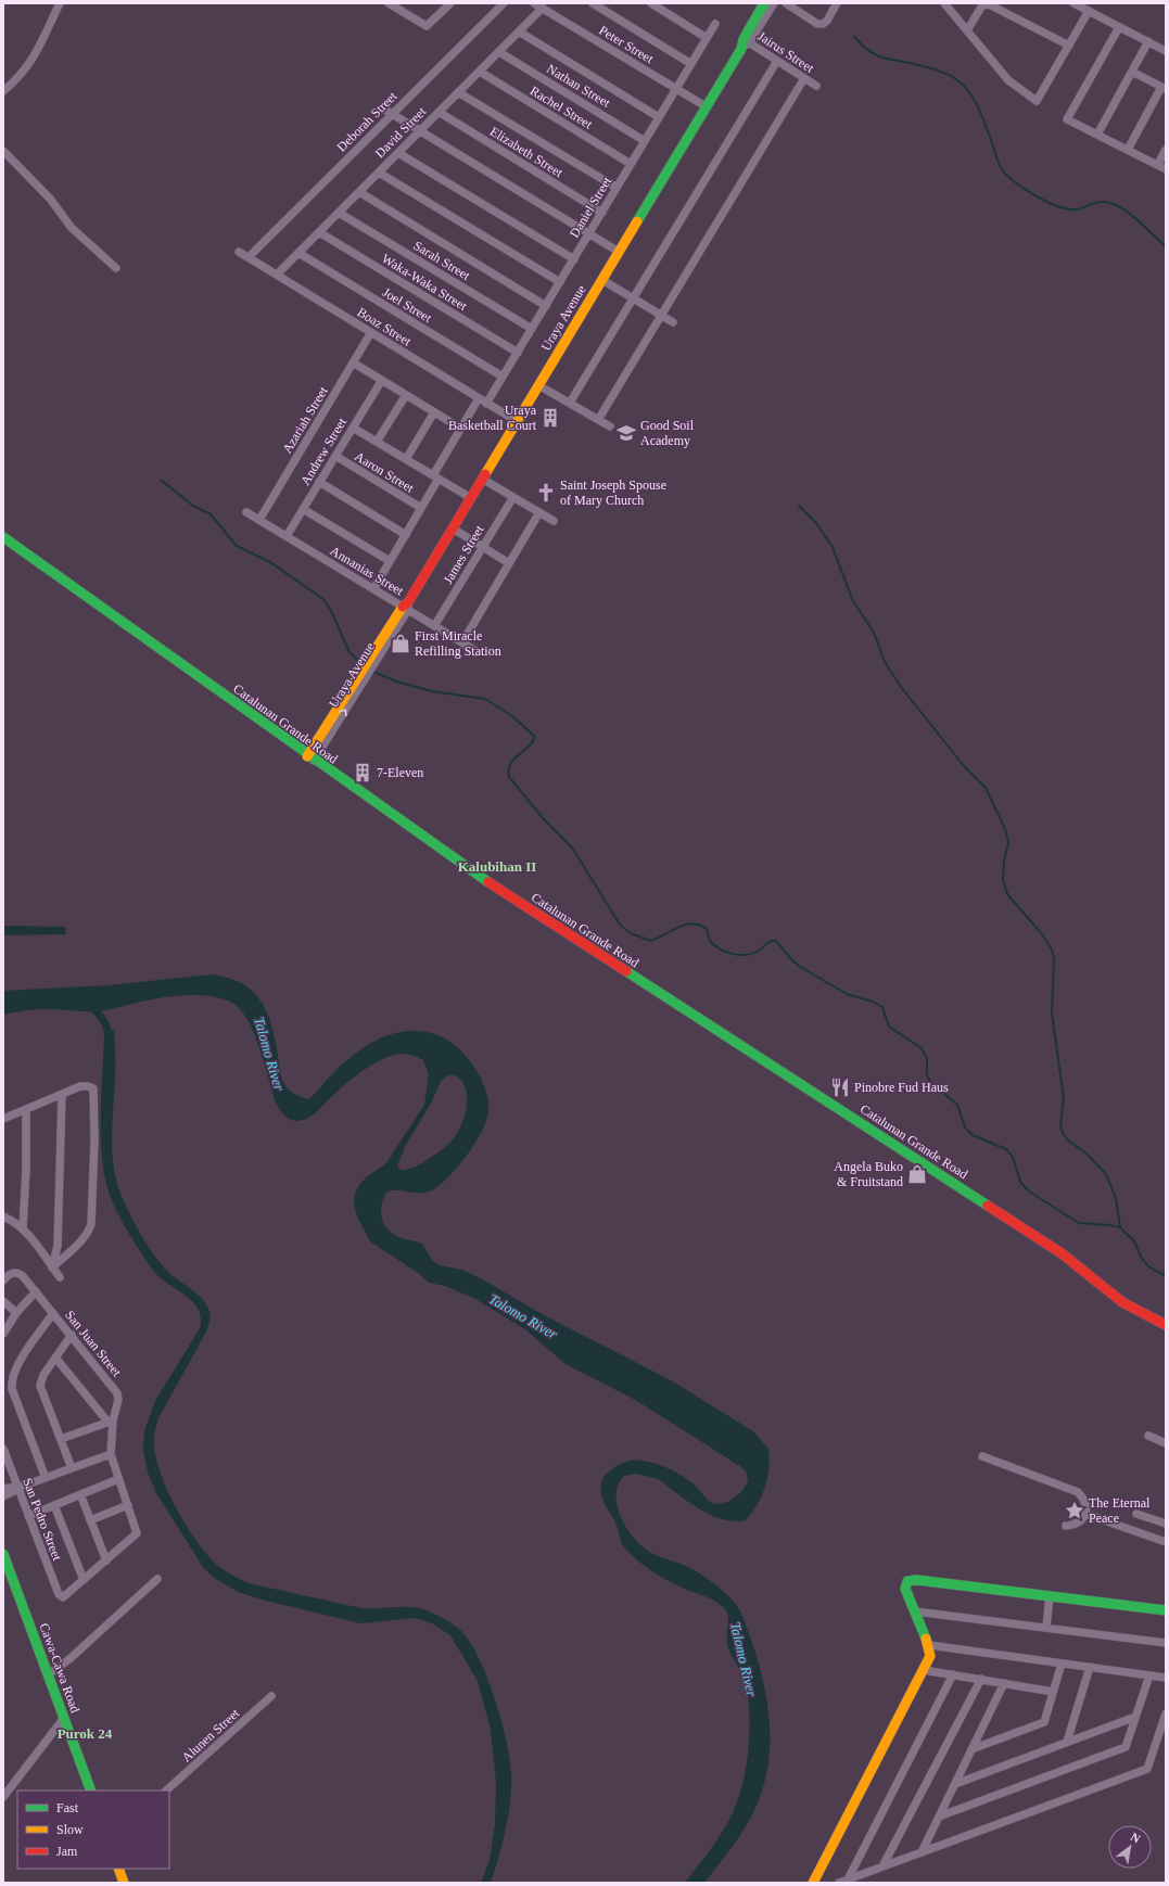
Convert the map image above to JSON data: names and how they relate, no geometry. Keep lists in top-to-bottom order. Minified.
{"streets":{"street":["Peter Street","Jairus Street","Nathan Street","Rachel Street","Deborah Street","David Street","Elizabeth Street","Daniel Street","Sarah Street","Waka-Waka Street","Joel Street","Uraya Avenue","Boaz Street","Azariah Street","Andrew Street","Aaron Street","James Street","Annanias Street","Catalunan Grande Road","San Juan Street","San Pedro Street","Cawa-Cawa Road","Alunen Street"]},"crossings":[["Peter Street","David Street"],["Peter Street","Daniel Street"],["Peter Street","Uraya Avenue"],["Jairus Street","Uraya Avenue"],["Nathan Street","David Street"],["Nathan Street","Daniel Street"],["Rachel Street","David Street"],["Rachel Street","Daniel Street"],["Deborah Street","Boaz Street"],["David Street","Elizabeth Street"],["David Street","Sarah Street"],["David Street","Waka-Waka Street"],["David Street","Joel Street"],["David Street","Boaz Street"],["Elizabeth Street","Daniel Street"],["Daniel Street","Sarah Street"],["Daniel Street","Waka-Waka Street"],["Daniel Street","Joel Street"],["Daniel Street","Boaz Street"],["Uraya Avenue","Boaz Street"],["Uraya Avenue","Annanias Street"],["Uraya Avenue","Catalunan Grande Road"],["Boaz Street","Azariah Street"],["Azariah Street","Annanias Street"],["Andrew Street","Aaron Street"],["Andrew Street","Annanias Street"],["James Street","Annanias Street"]],"districts":["Kalubihan II","Purok 24"],"water":["Talomo River"],"places":{"building":["Uraya Basketball Court","7-Eleven"],"school or university":["Good Soil Academy"],"church":["Saint Joseph Spouse of Mary Church"],"shop":["First Miracle Refilling Station","Angela Buko & Fruitstand"],"restaurant":["Pinobre Fud Haus"],"place":["The Eternal Peace"]},"legend":["Fast","Slow","Jam"],"north":"top right"}
